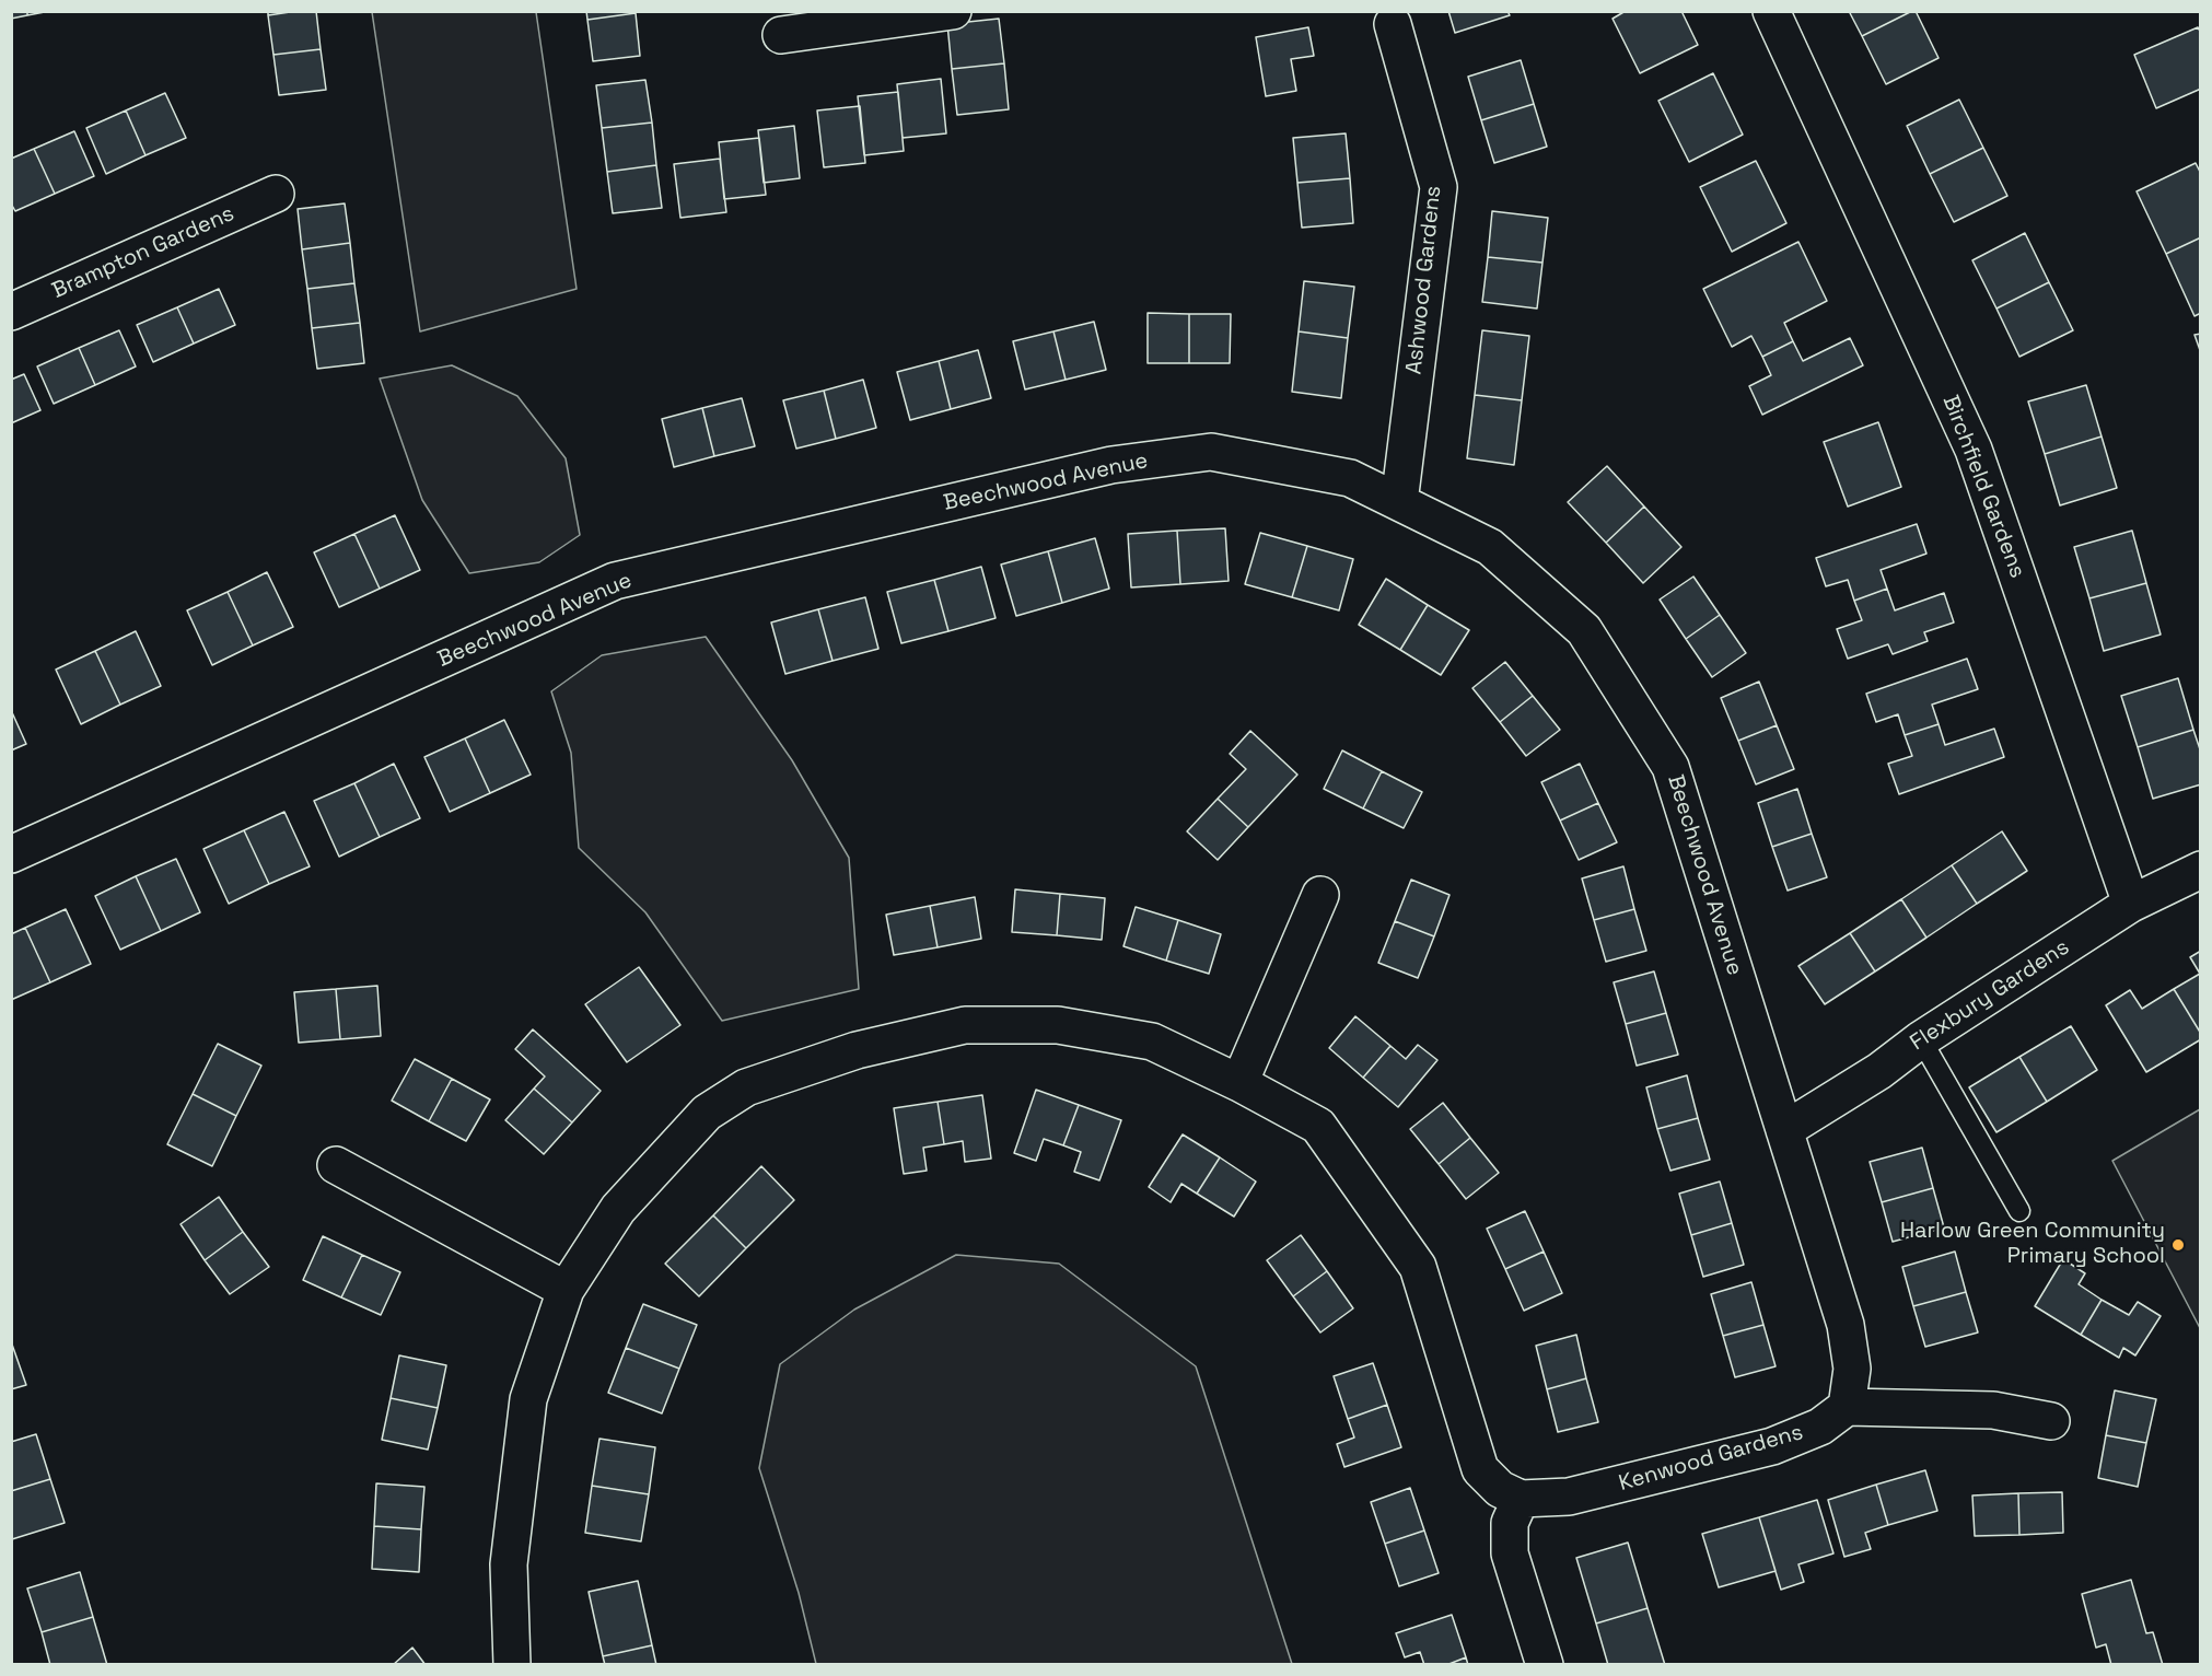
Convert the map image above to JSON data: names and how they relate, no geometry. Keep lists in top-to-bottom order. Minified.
{"streets":{"street":["Brampton Gardens","Ashwood Gardens","Beechwood Avenue","Birchfield Gardens","Flexbury Gardens","Kenwood Gardens"]},"crossings":[["Ashwood Gardens","Beechwood Avenue"],["Beechwood Avenue","Flexbury Gardens"],["Beechwood Avenue","Kenwood Gardens"],["Birchfield Gardens","Flexbury Gardens"]],"places":["Harlow Green Community Primary School"]}
